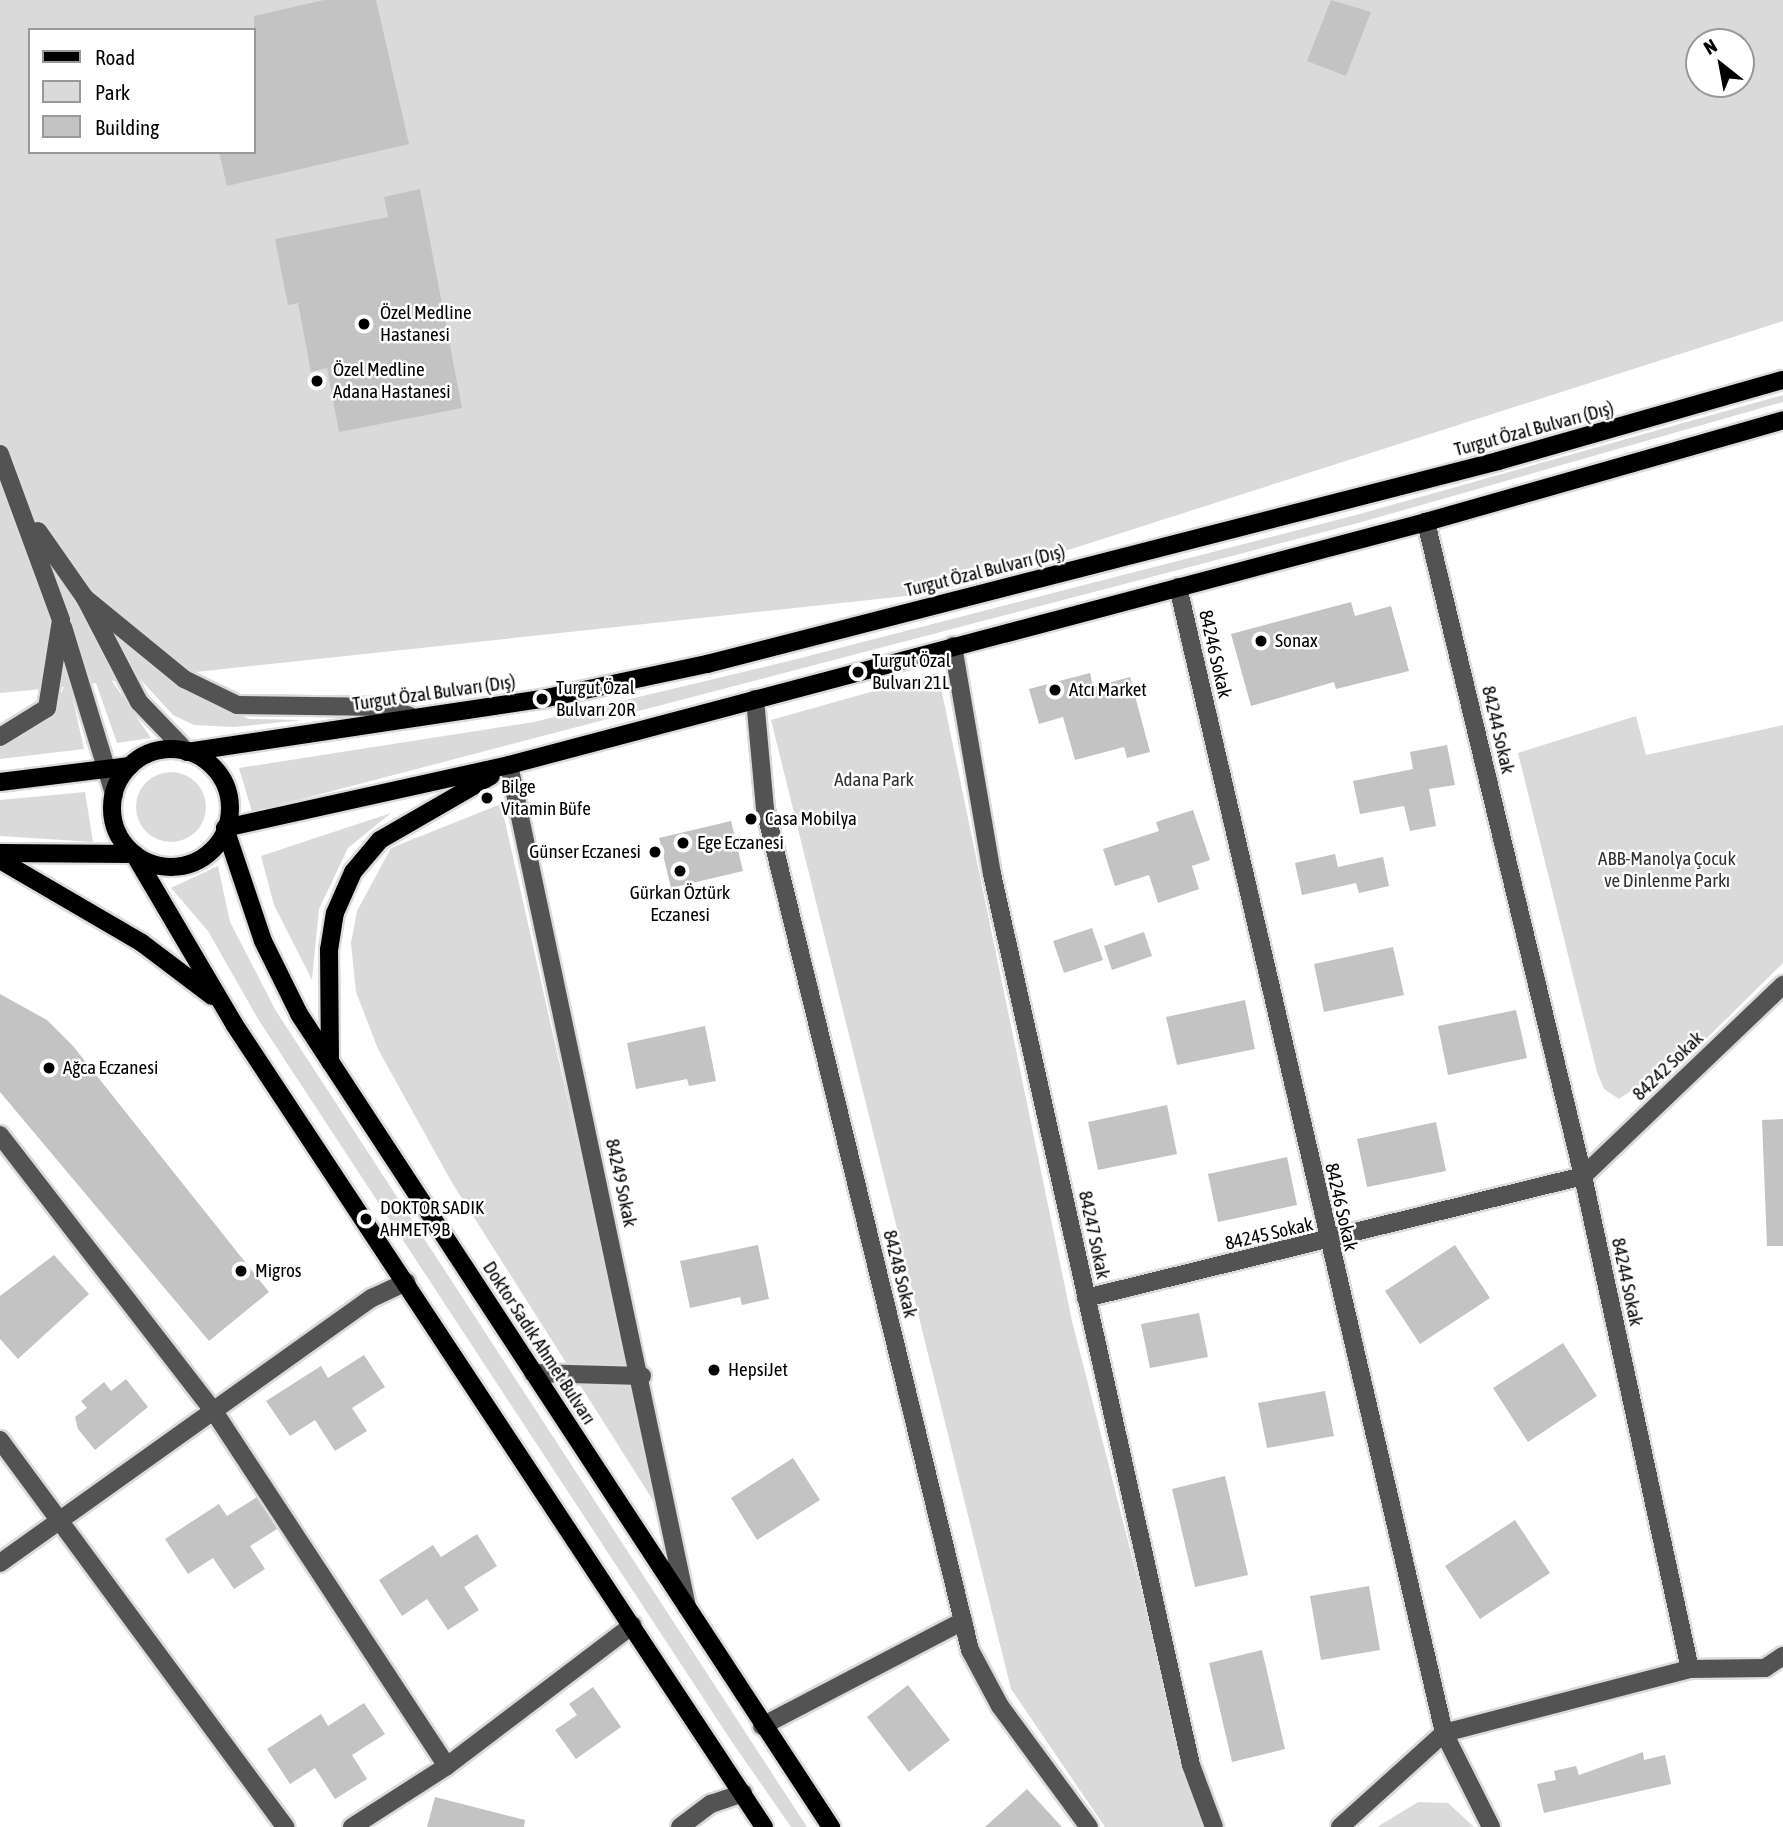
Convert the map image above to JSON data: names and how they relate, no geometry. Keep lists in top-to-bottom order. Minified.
{"streets":{"main road":["Turgut Özal Bulvarı (Dış)","Doktor Sadık Ahmet Bulvarı"],"street":["84246 Sokak","84244 Sokak","84242 Sokak","84249 Sokak","84245 Sokak","84247 Sokak","84248 Sokak"]},"crossings":[["Turgut Özal Bulvarı (Dış)","Doktor Sadık Ahmet Bulvarı"],["84246 Sokak","84245 Sokak"],["84244 Sokak","84242 Sokak"],["84244 Sokak","84245 Sokak"],["84242 Sokak","84245 Sokak"],["84249 Sokak","Doktor Sadık Ahmet Bulvarı"],["84245 Sokak","84247 Sokak"]],"parks":["Adana Park","ABB-Manolya Çocuk ve Dinlenme Parkı"],"places":["Özel Medline Hastanesi","Özel Medline Adana Hastanesi","Sonax","Turgut Özal Bulvarı 21L","Atcı Market","Turgut Özal Bulvarı 20R","Bilge Vitamin Büfe","Casa Mobilya","Ege Eczanesi","Günser Eczanesi","Gürkan Öztürk Eczanesi","Ağca Eczanesi","DOKTOR SADIK AHMET 9B","Migros","HepsiJet"],"legend":["Road","Park","Building"],"north":"top left"}
